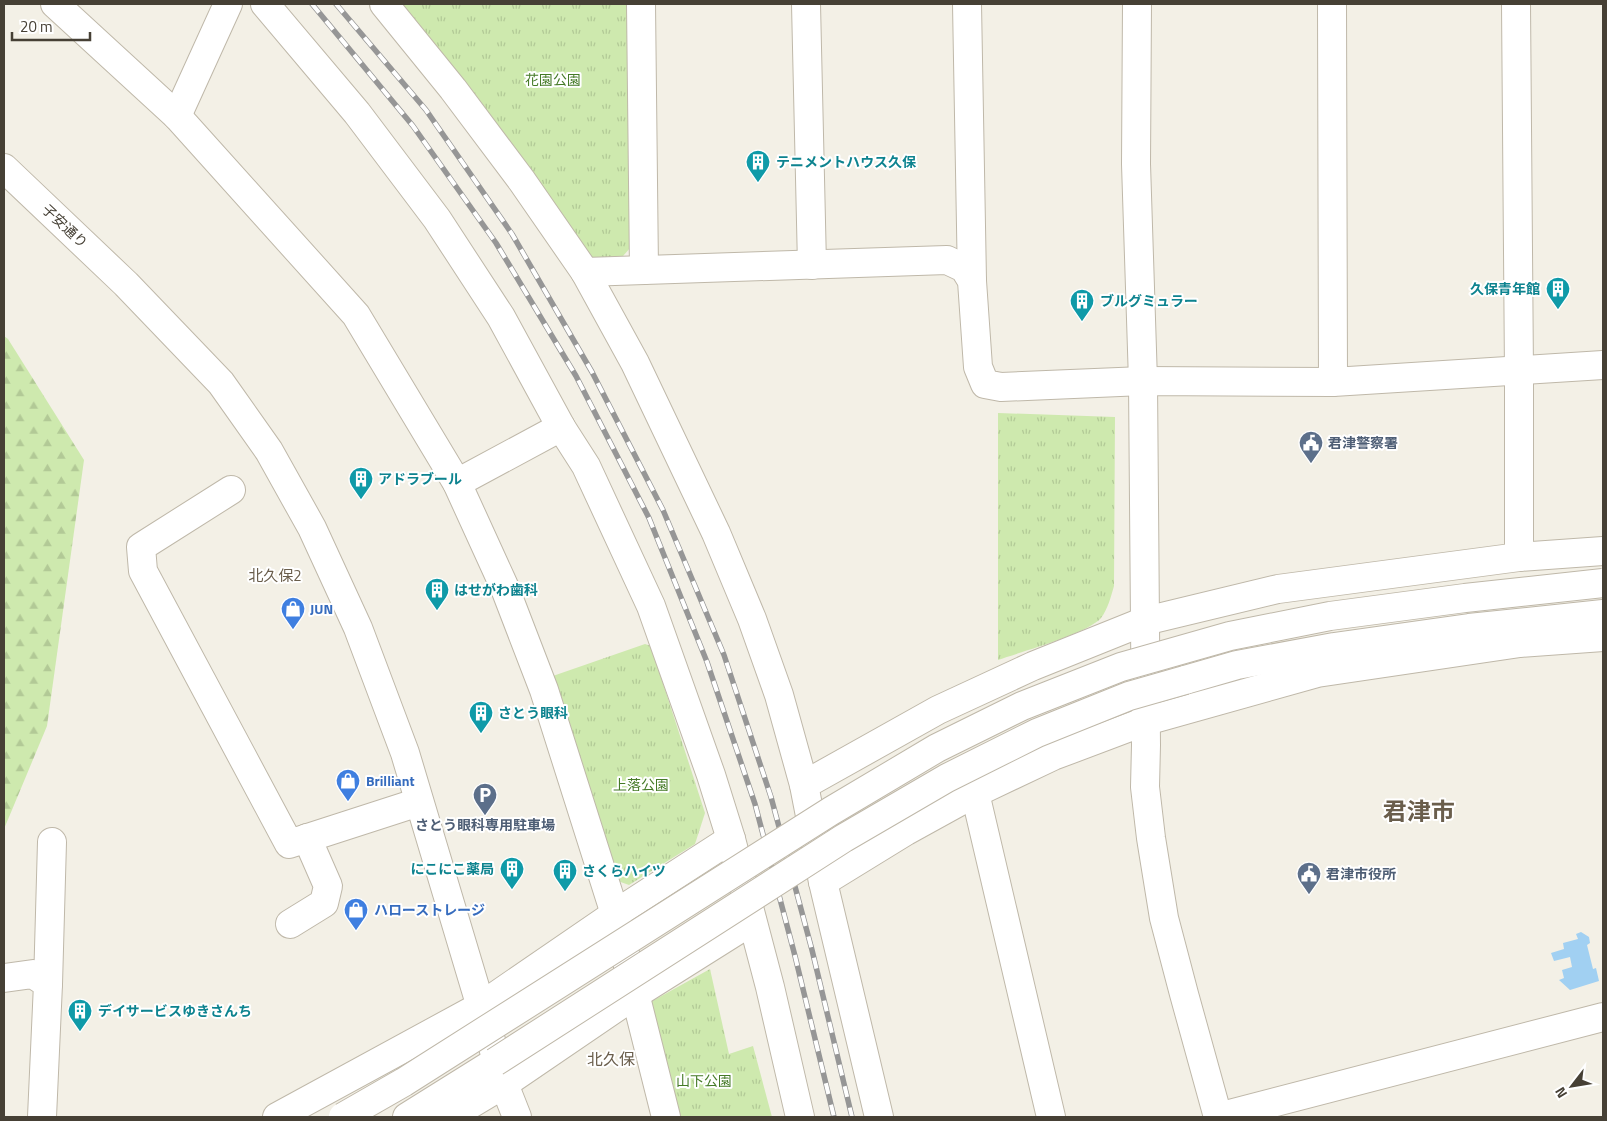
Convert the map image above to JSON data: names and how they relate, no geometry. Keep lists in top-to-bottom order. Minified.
{"streets":{"street":["子安通り"]},"districts":["北久保2","君津市","北久保"],"parks":["花園公園","上落公園","山下公園"],"places":{"building":["テニメントハウス久保","久保青年館","ブルグミュラー","アドラブール","はせがわ歯科","さとう眼科","にこにこ薬局","さくらハイツ","デイサービスゆきさんち"],"public building":["君津警察署","君津市役所"],"shop":["JUN","Brilliant","ハローストレージ"],"parking":["さとう眼科専用駐車場"]},"scale_bar":"20 m","north":"bottom left"}
